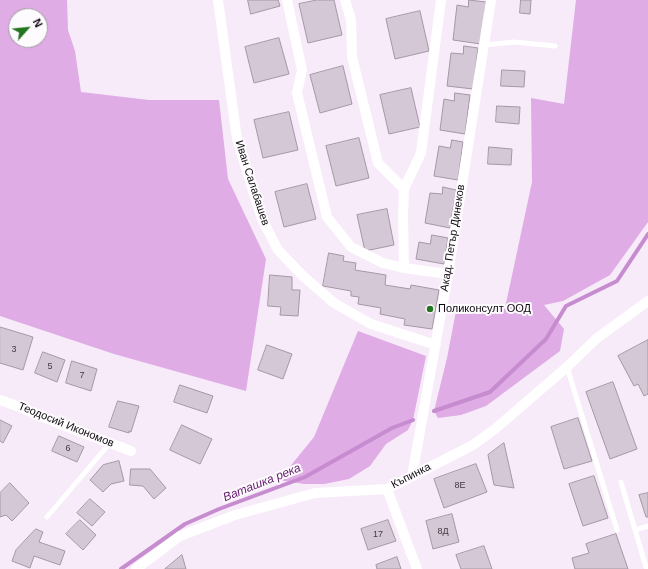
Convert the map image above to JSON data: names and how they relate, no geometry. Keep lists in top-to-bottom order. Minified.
{"streets":{"street":["Иван Салабашев","Акад. Петър Динеков","Теодосий Икономов","Къпинка"]},"crossings":[["Иван Салабашев","Акад. Петър Динеков"],["Акад. Петър Динеков","Къпинка"]],"water":["Ваташка река"],"places":["Поликонсулт ООД"],"house_numbers":["3","5","7","6","8Е","8Д","17"],"north":"top right"}
